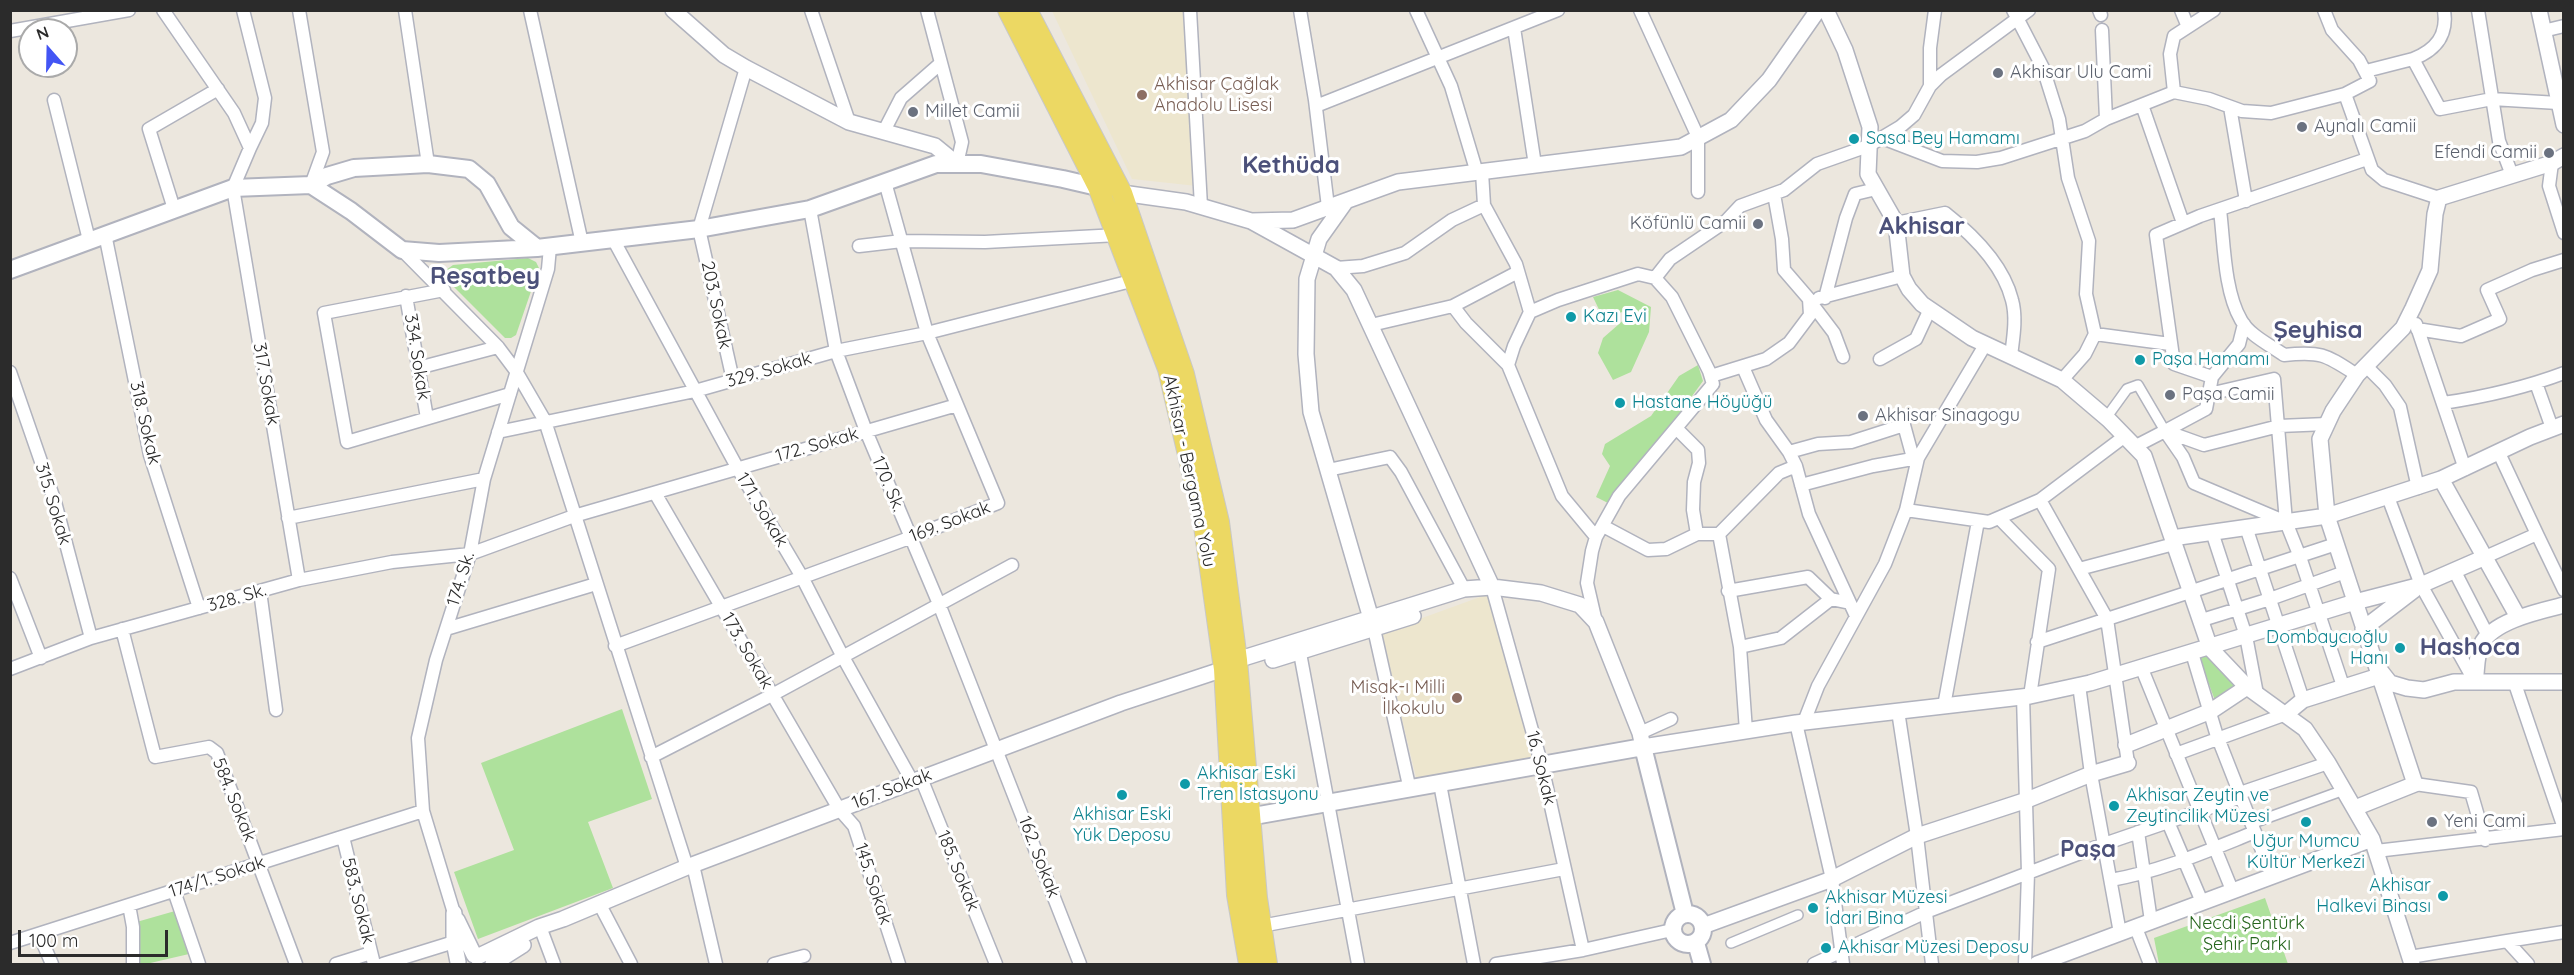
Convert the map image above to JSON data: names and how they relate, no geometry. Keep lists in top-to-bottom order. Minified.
{"streets":{"main road":["Akhisar - Bergama Yolu"],"street":["203. Sokak","334. Sokak","329. Sokak","317. Sokak","318. Sokak","172. Sokak","170. Sk.","315. Sokak","171. Sokak","169. Sokak","174. Sk.","328. Sk.","173. Sokak","16. Sokak","167. Sokak","584. Sokak","162. Sokak","185. Sokak","174/1. Sokak","145. Sokak","583. Sokak"]},"crossings":[["203. Sokak","329. Sokak"],["329. Sokak","Akhisar - Bergama Yolu"],["329. Sokak","170. Sk."],["329. Sokak","171. Sokak"],["329. Sokak","169. Sokak"],["329. Sokak","174. Sk."],["317. Sokak","328. Sk."],["318. Sokak","328. Sk."],["172. Sokak","170. Sk."],["172. Sokak","171. Sokak"],["172. Sokak","169. Sokak"],["172. Sokak","174. Sk."],["172. Sokak","328. Sk."],["172. Sokak","173. Sokak"],["Akhisar - Bergama Yolu","167. Sokak"],["170. Sk.","169. Sokak"],["170. Sk.","167. Sokak"],["170. Sk.","162. Sokak"],["315. Sokak","328. Sk."],["171. Sokak","169. Sokak"],["171. Sokak","167. Sokak"],["171. Sokak","185. Sokak"],["169. Sokak","173. Sokak"],["174. Sk.","328. Sk."],["174. Sk.","174/1. Sokak"],["328. Sk.","584. Sokak"],["173. Sokak","167. Sokak"],["173. Sokak","145. Sokak"],["167. Sokak","162. Sokak"],["167. Sokak","185. Sokak"],["167. Sokak","145. Sokak"],["584. Sokak","174/1. Sokak"],["174/1. Sokak","583. Sokak"]],"districts":["Kethüda","Akhisar","Reşatbey","Şeyhisa","Hashoca","Paşa"],"parks":["Necdi Şentürk Şehir Parkı"],"places":["Akhisar Ulu Cami","Akhisar Çağlak Anadolu Lisesi","Millet Camii","Aynalı Camii","Sasa Bey Hamamı","Efendi Camii","Köfünlü Camii","Kazı Evi","Paşa Hamamı","Paşa Camii","Hastane Höyüğü","Akhisar Sinagogu","Dombaycıoğlu Hanı","Misak-ı Milli İlkokulu","Akhisar Eski Tren İstasyonu","Akhisar Eski Yük Deposu","Akhisar Zeytin ve Zeytincilik Müzesi","Uğur Mumcu Kültür Merkezi","Yeni Cami","Akhisar Halkevi Binası","Akhisar Müzesi İdari Bina","Akhisar Müzesi Deposu"],"scale_bar":"100 m","north":"top"}
